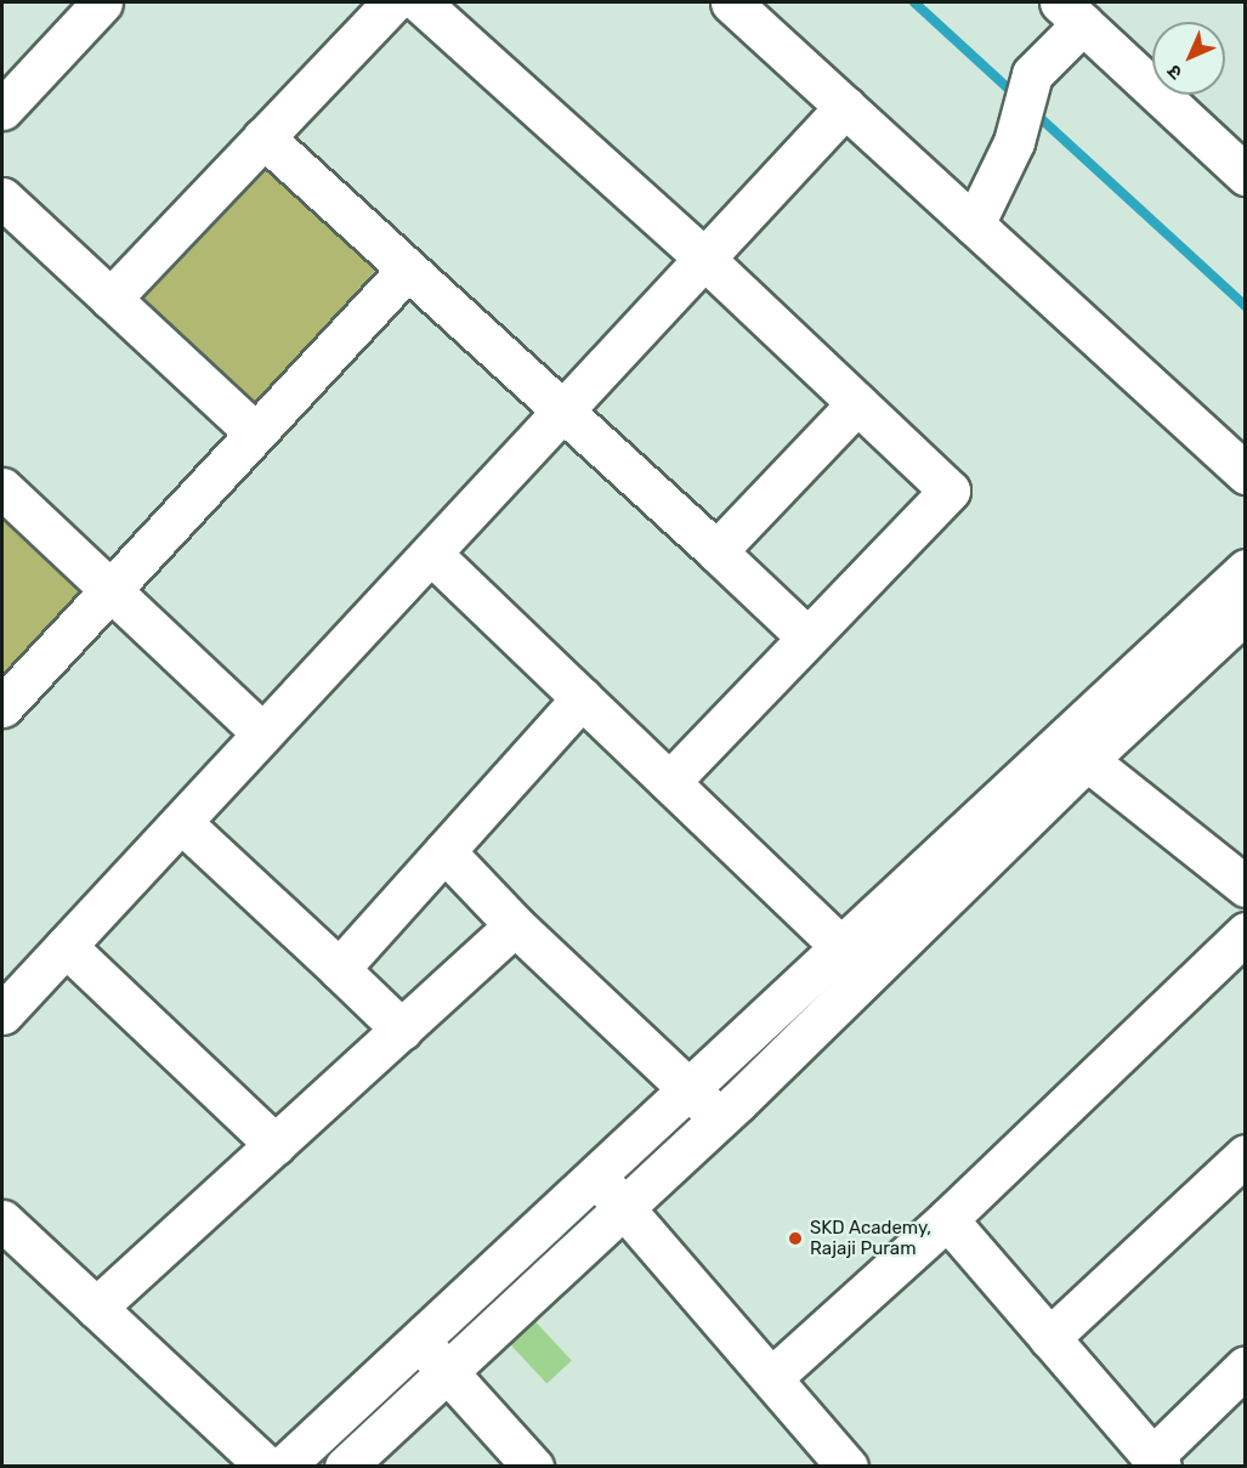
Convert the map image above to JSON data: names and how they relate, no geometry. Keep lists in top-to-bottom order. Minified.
{"places":["SKD Academy, Rajaji Puram"],"north":"bottom left"}
